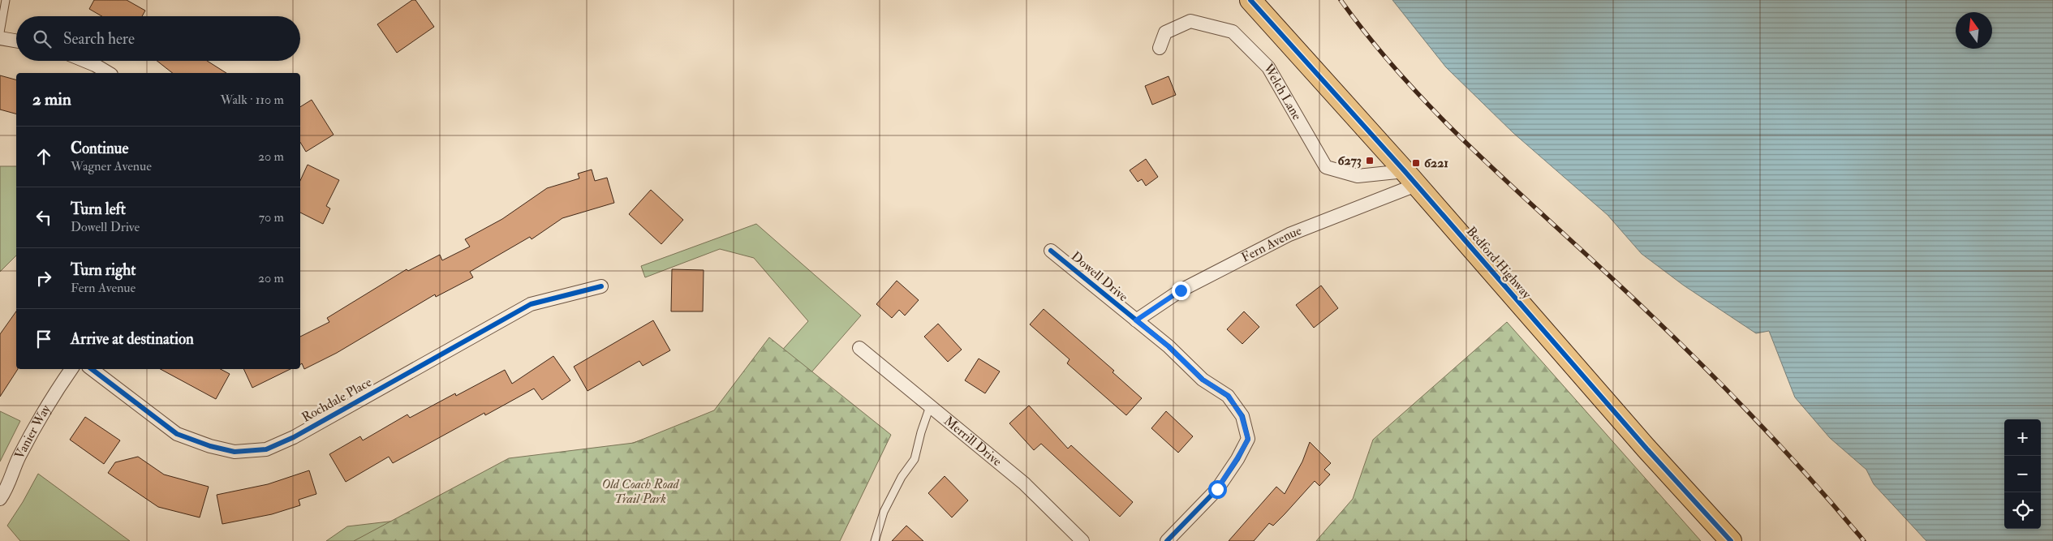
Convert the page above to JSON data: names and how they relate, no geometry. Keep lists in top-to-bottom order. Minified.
{"streets":{"main road":["Bedford Highway"],"street":["Welch Lane","Fern Avenue","Dowell Drive","Rochdale Place","Vanier Way","Merrill Drive"]},"crossings":[["Welch Lane","Fern Avenue"],["Welch Lane","Bedford Highway"],["Fern Avenue","Bedford Highway"],["Fern Avenue","Dowell Drive"]],"parks":["Old Coach Road Trail Park"],"places":{"transit":["6273","6221"]},"north":"top","page":{"search":"Search here","heading":["2 min","Walk · 110 m"],"list":[["Continue","Wagner Avenue","20 m"],["Turn left","Dowell Drive","70 m"],["Turn right","Fern Avenue","20 m"],"Arrive at destination"],"map_buttons":["+","−"]}}
